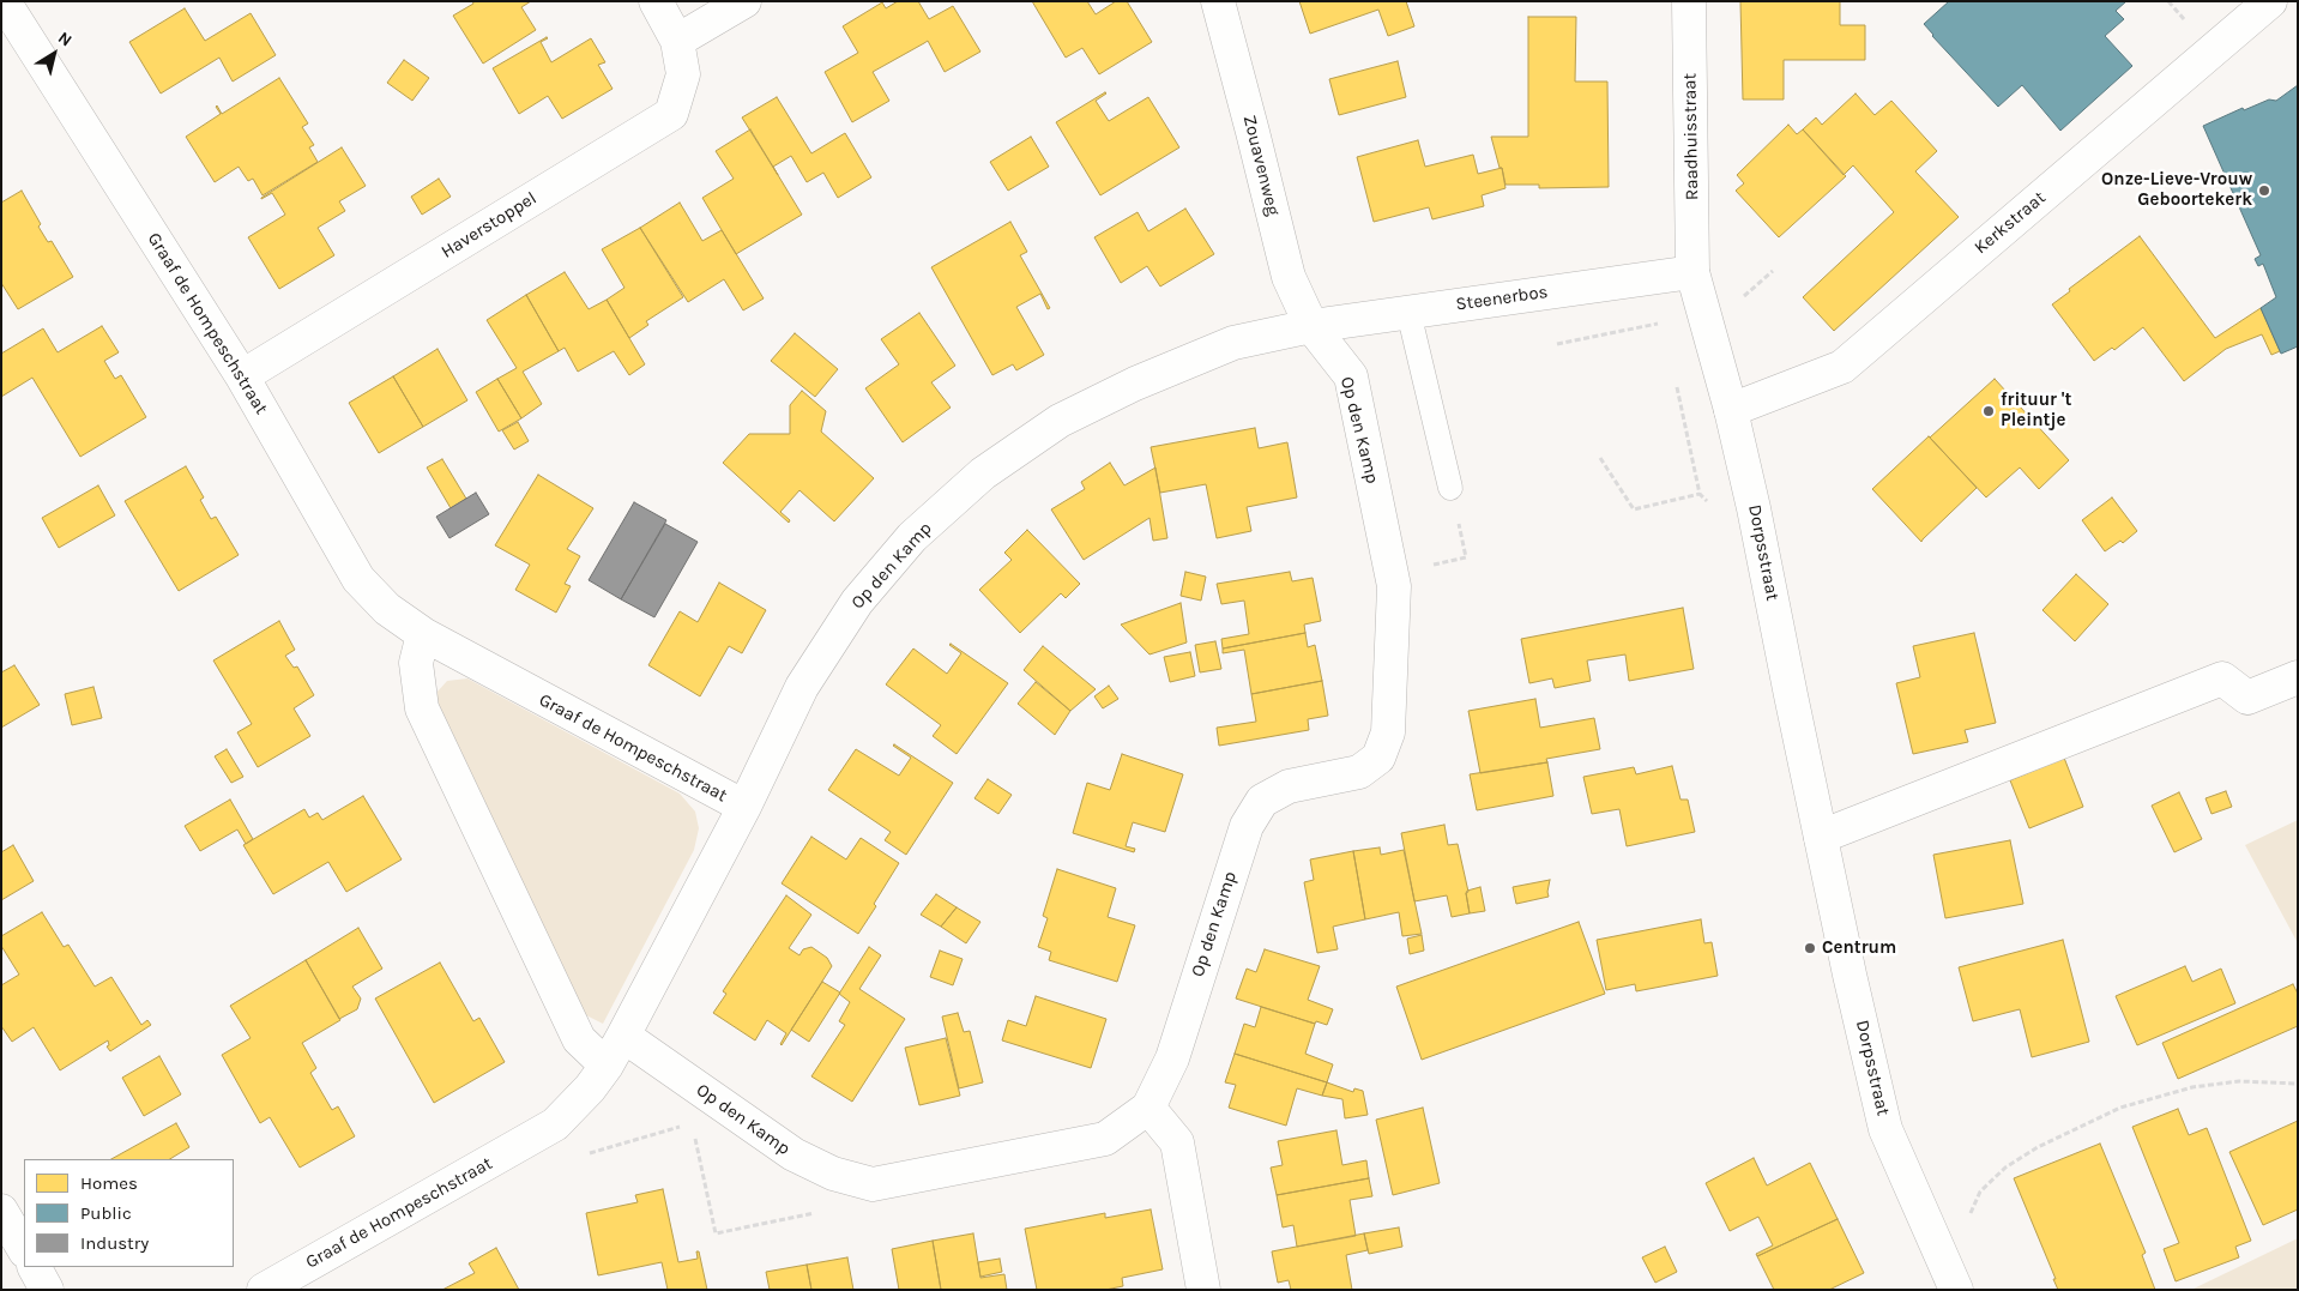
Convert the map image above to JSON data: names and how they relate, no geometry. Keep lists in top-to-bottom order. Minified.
{"streets":{"street":["Raadhuisstraat","Zouavenweg","Kerkstraat","Haverstoppel","Steenerbos","Graaf de Hompeschstraat","Op den Kamp","Dorpsstraat"]},"crossings":[["Raadhuisstraat","Steenerbos"],["Raadhuisstraat","Dorpsstraat"],["Zouavenweg","Steenerbos"],["Zouavenweg","Op den Kamp"],["Kerkstraat","Dorpsstraat"],["Haverstoppel","Graaf de Hompeschstraat"],["Steenerbos","Op den Kamp"],["Steenerbos","Dorpsstraat"],["Graaf de Hompeschstraat","Op den Kamp"]],"places":["Onze-Lieve-Vrouw Geboortekerk","frituur 't Pleintje","Centrum"],"legend":["Homes","Public","Industry"],"north":"top right"}
